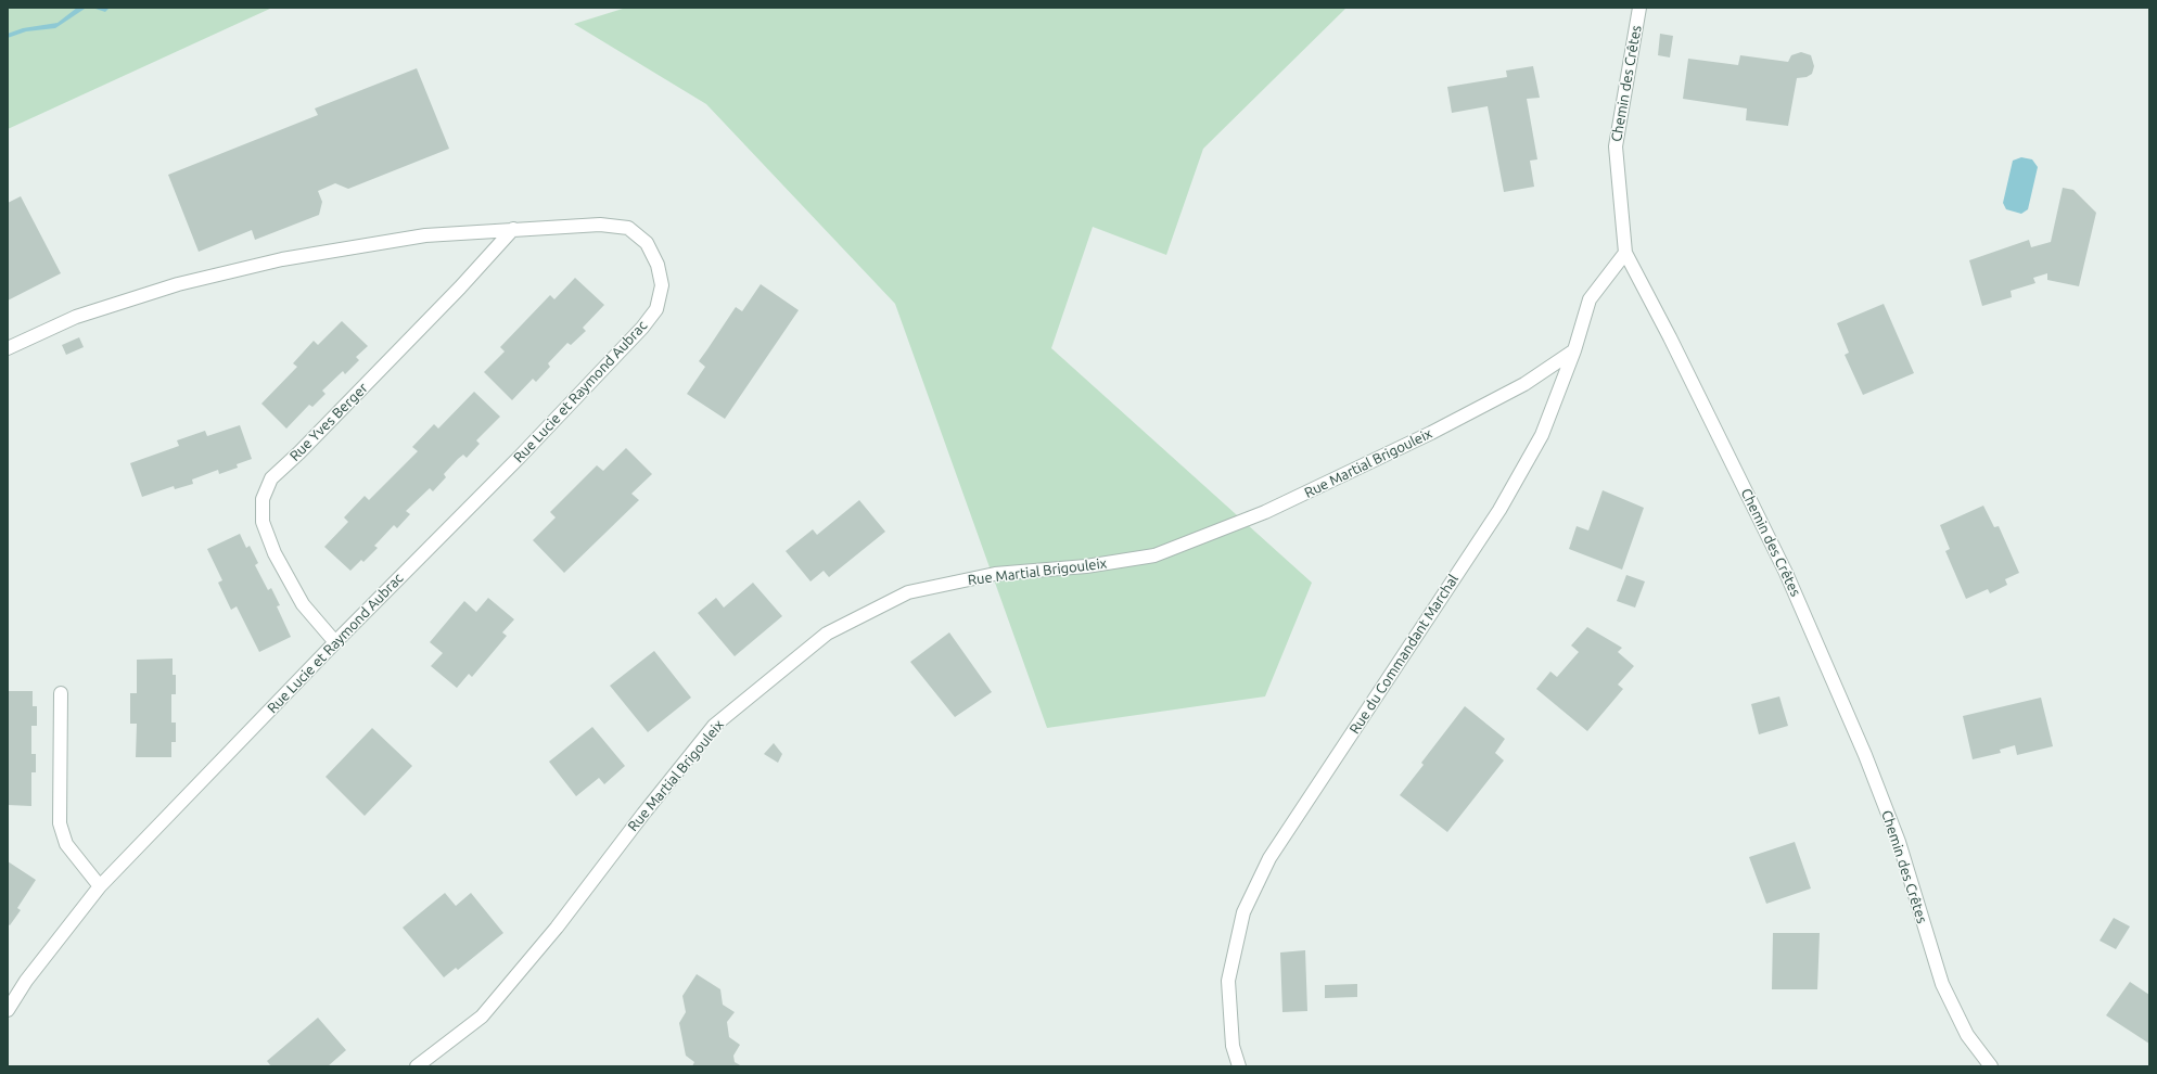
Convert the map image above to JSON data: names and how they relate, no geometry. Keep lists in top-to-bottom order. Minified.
{"streets":{"street":["Chemin des Crêtes","Rue Lucie et Raymond Aubrac","Rue Yves Berger","Rue Martial Brigouleix","Rue du Commandant Marchal"]},"crossings":[["Chemin des Crêtes","Rue du Commandant Marchal"],["Rue Lucie et Raymond Aubrac","Rue Yves Berger"],["Rue Martial Brigouleix","Rue du Commandant Marchal"]]}
